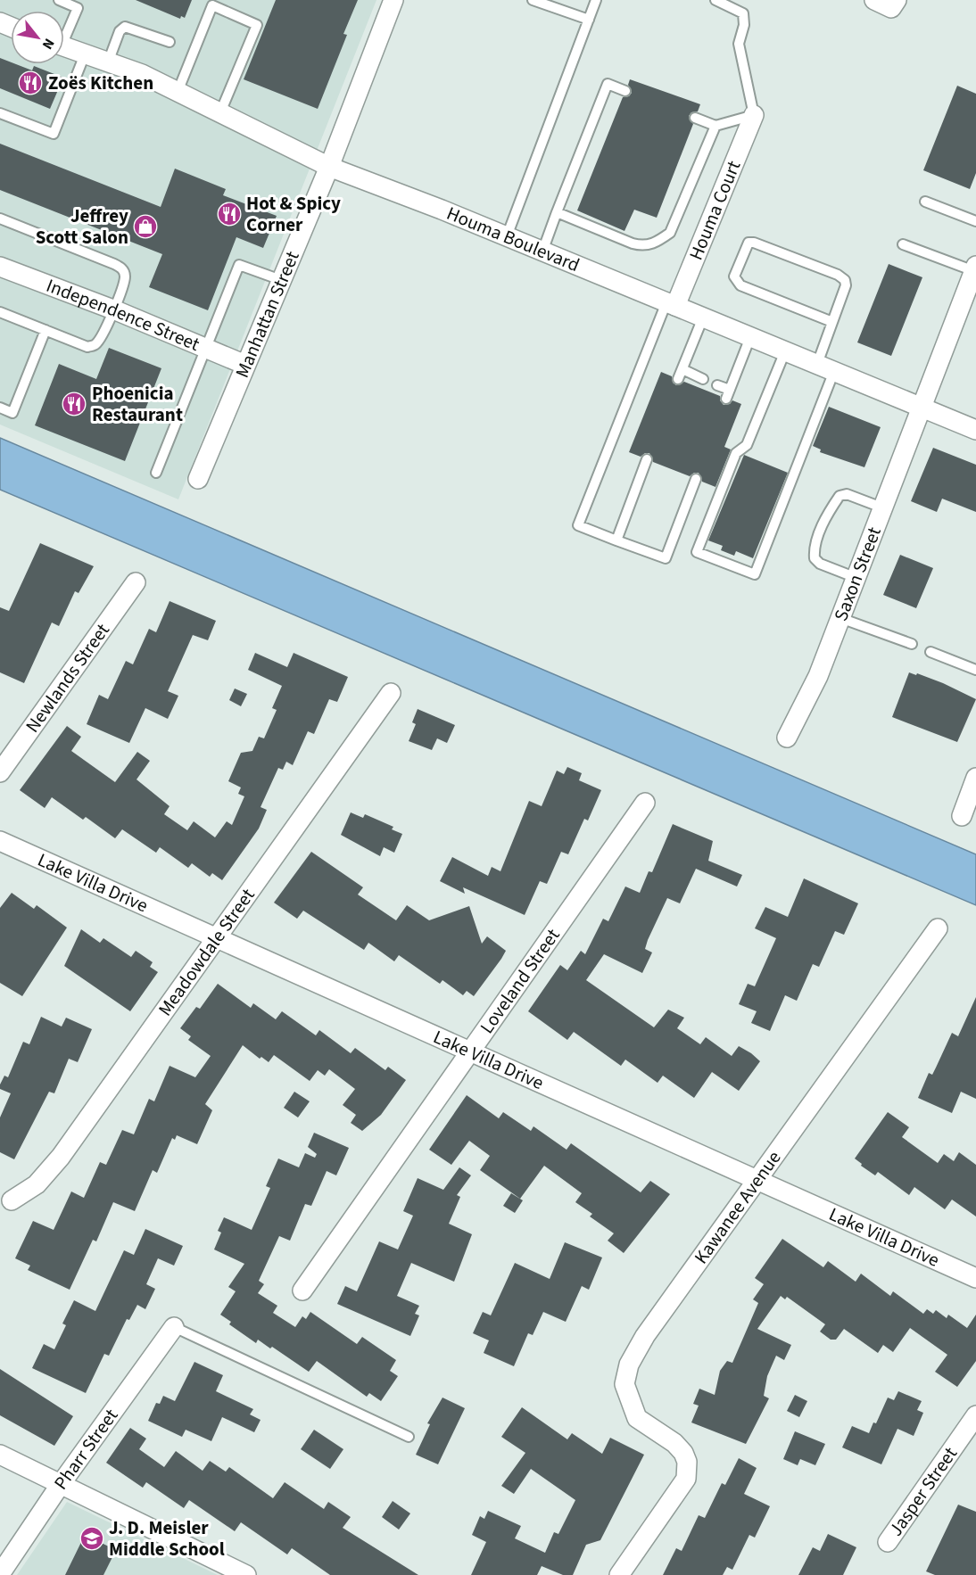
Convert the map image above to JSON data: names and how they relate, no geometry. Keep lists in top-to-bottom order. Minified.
{"streets":{"street":["Houma Court","Houma Boulevard","Manhattan Street","Independence Street","Saxon Street","Newlands Street","Lake Villa Drive","Meadowdale Street","Loveland Street","Kawanee Avenue","Pharr Street","Jasper Street"]},"crossings":[["Houma Court","Houma Boulevard"],["Houma Boulevard","Manhattan Street"],["Houma Boulevard","Saxon Street"],["Manhattan Street","Independence Street"],["Lake Villa Drive","Meadowdale Street"],["Lake Villa Drive","Loveland Street"],["Lake Villa Drive","Kawanee Avenue"]],"places":{"restaurant":["Zoës Kitchen","Hot & Spicy Corner","Phoenicia Restaurant"],"shop":["Jeffrey Scott Salon"],"school or university":["J. D. Meisler Middle School"]},"north":"bottom right"}
